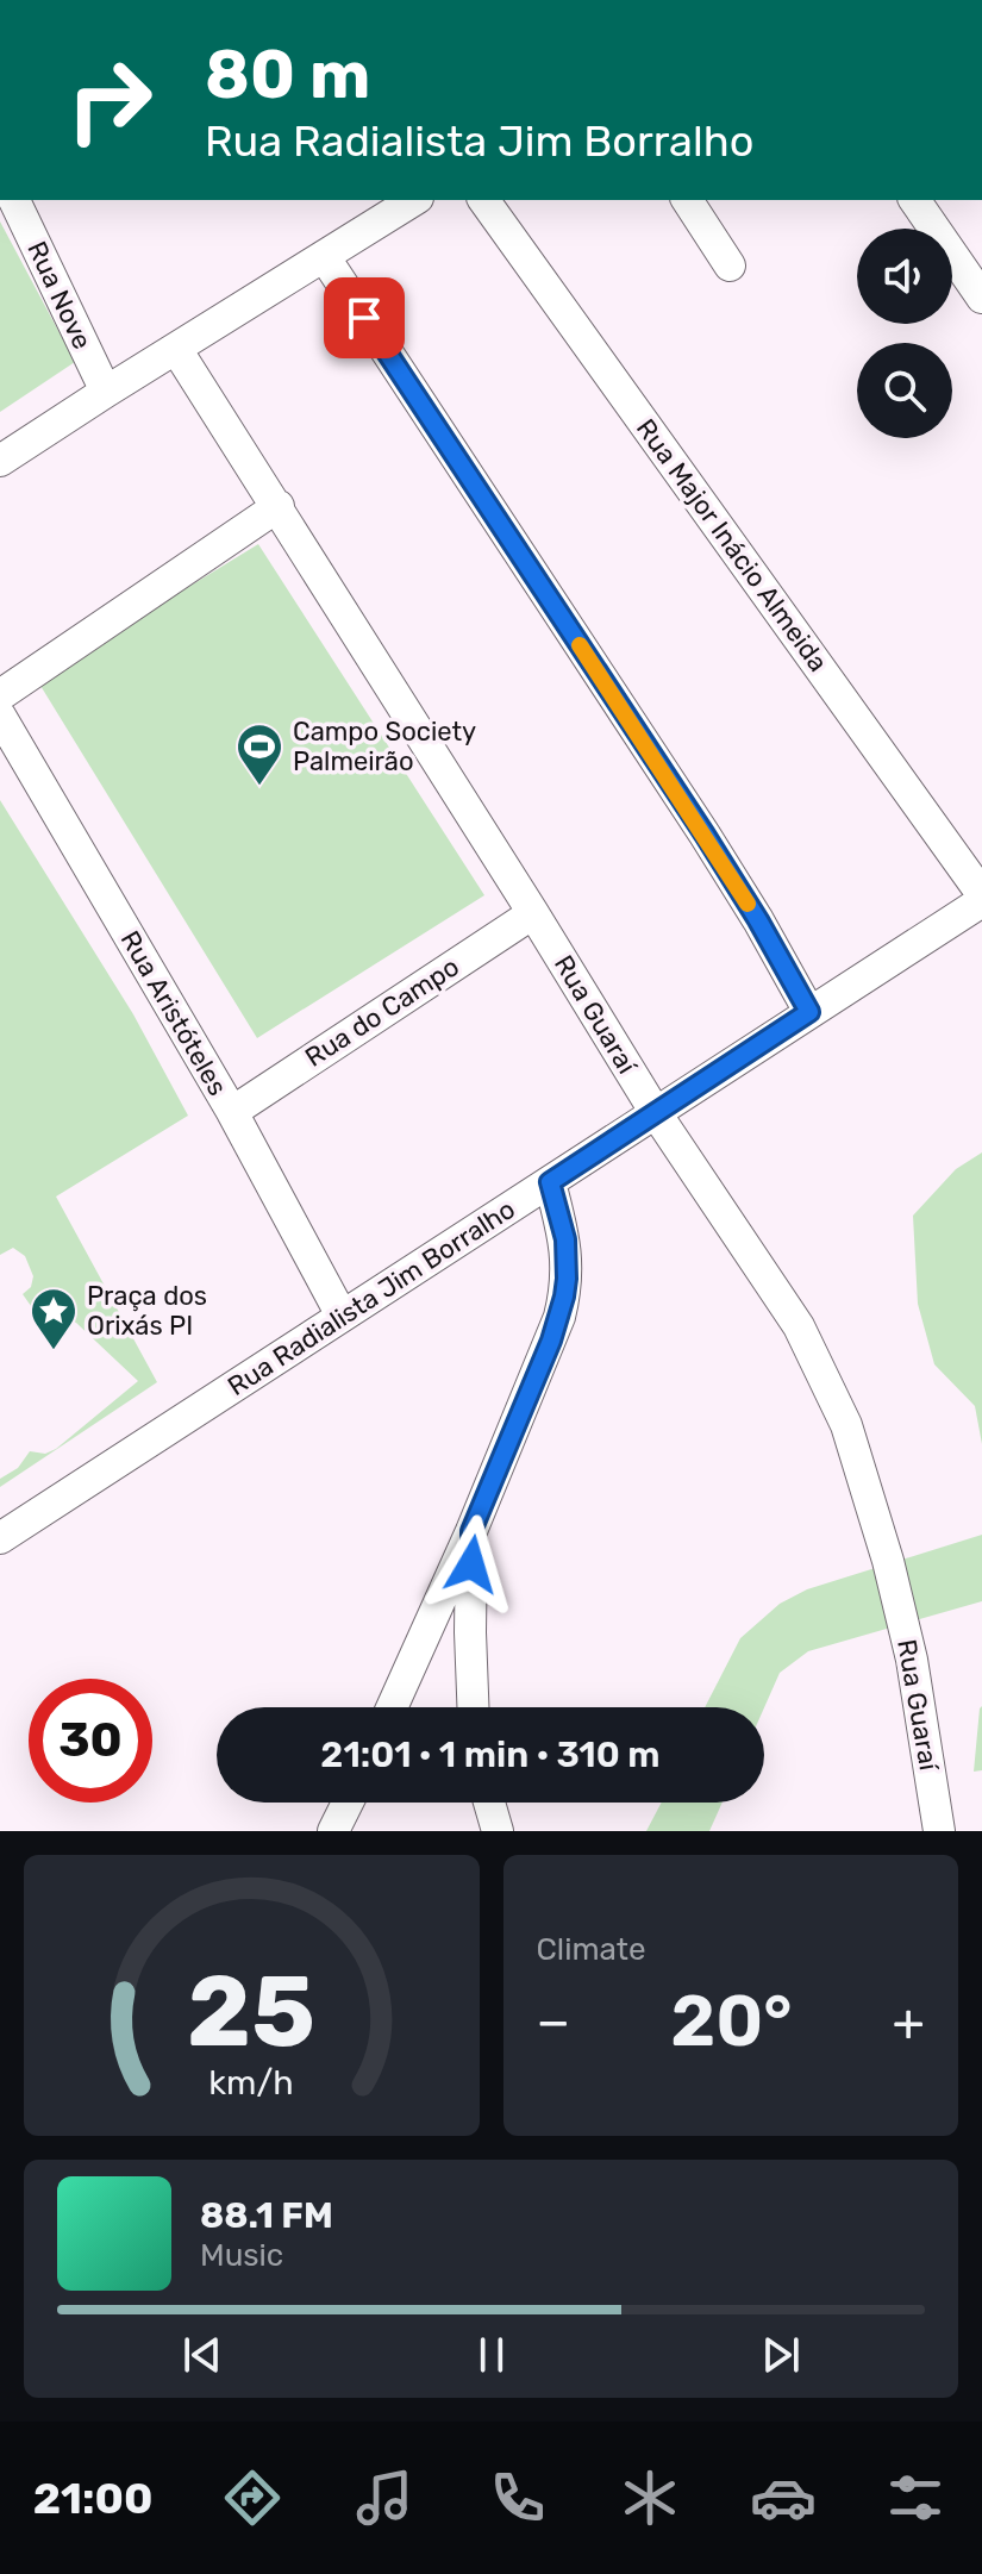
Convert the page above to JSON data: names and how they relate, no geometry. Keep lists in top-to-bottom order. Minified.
{"streets":{"street":["Rua Nove","Rua Major Inácio Almeida","Rua do Campo","Rua Aristóteles","Rua Guaraí","Rua Radialista Jim Borralho"]},"crossings":[["Rua Major Inácio Almeida","Rua Radialista Jim Borralho"],["Rua do Campo","Rua Aristóteles"],["Rua do Campo","Rua Guaraí"],["Rua Aristóteles","Rua Radialista Jim Borralho"],["Rua Guaraí","Rua Radialista Jim Borralho"]],"places":{"sports":["Campo Society Palmeirão"],"place":["Praça dos Orixás PI"]},"page":{"turn":["80 m","Rua Radialista Jim Borralho"],"limit":"30","trip":"21:01 · 1 min · 310 m","tile":"Climate","heat":["−","20°","+"],"song":["88.1 FM","Music"],"tabs":"21:00","gauge":["25","km/h"]}}
